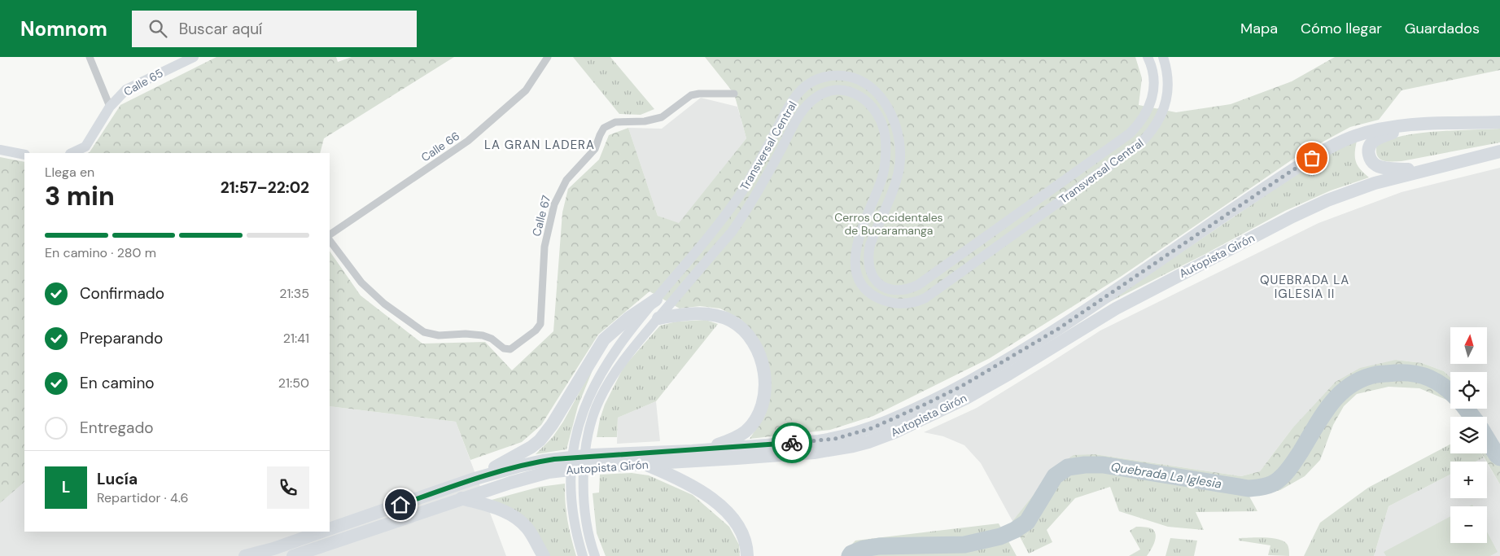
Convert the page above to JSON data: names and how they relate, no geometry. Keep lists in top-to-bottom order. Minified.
{"streets":{"highway":["Autopista Girón"],"main road":["Calle 65","Transversal Central"],"street":["Calle 66","Calle 67"]},"districts":["LA GRAN LADERA","QUEBRADA LA IGLESIA II"],"water":["Quebrada La Iglesia"],"parks":["Cerros Occidentales de Bucaramanga"],"north":"top","page":{"header":"Nomnom","search":"Buscar aquí","nav":["Mapa","Cómo llegar","Guardados"],"heading":["3 min","Llega en","21:57–22:02"],"panel":["Lucía","Repartidor · 4.6"],"bar":"En camino · 280 m","list":[["Confirmado","21:35"],["Preparando","21:41"],["En camino","21:50"],"Entregado"],"map_buttons":["+","−"],"round":"L"}}
